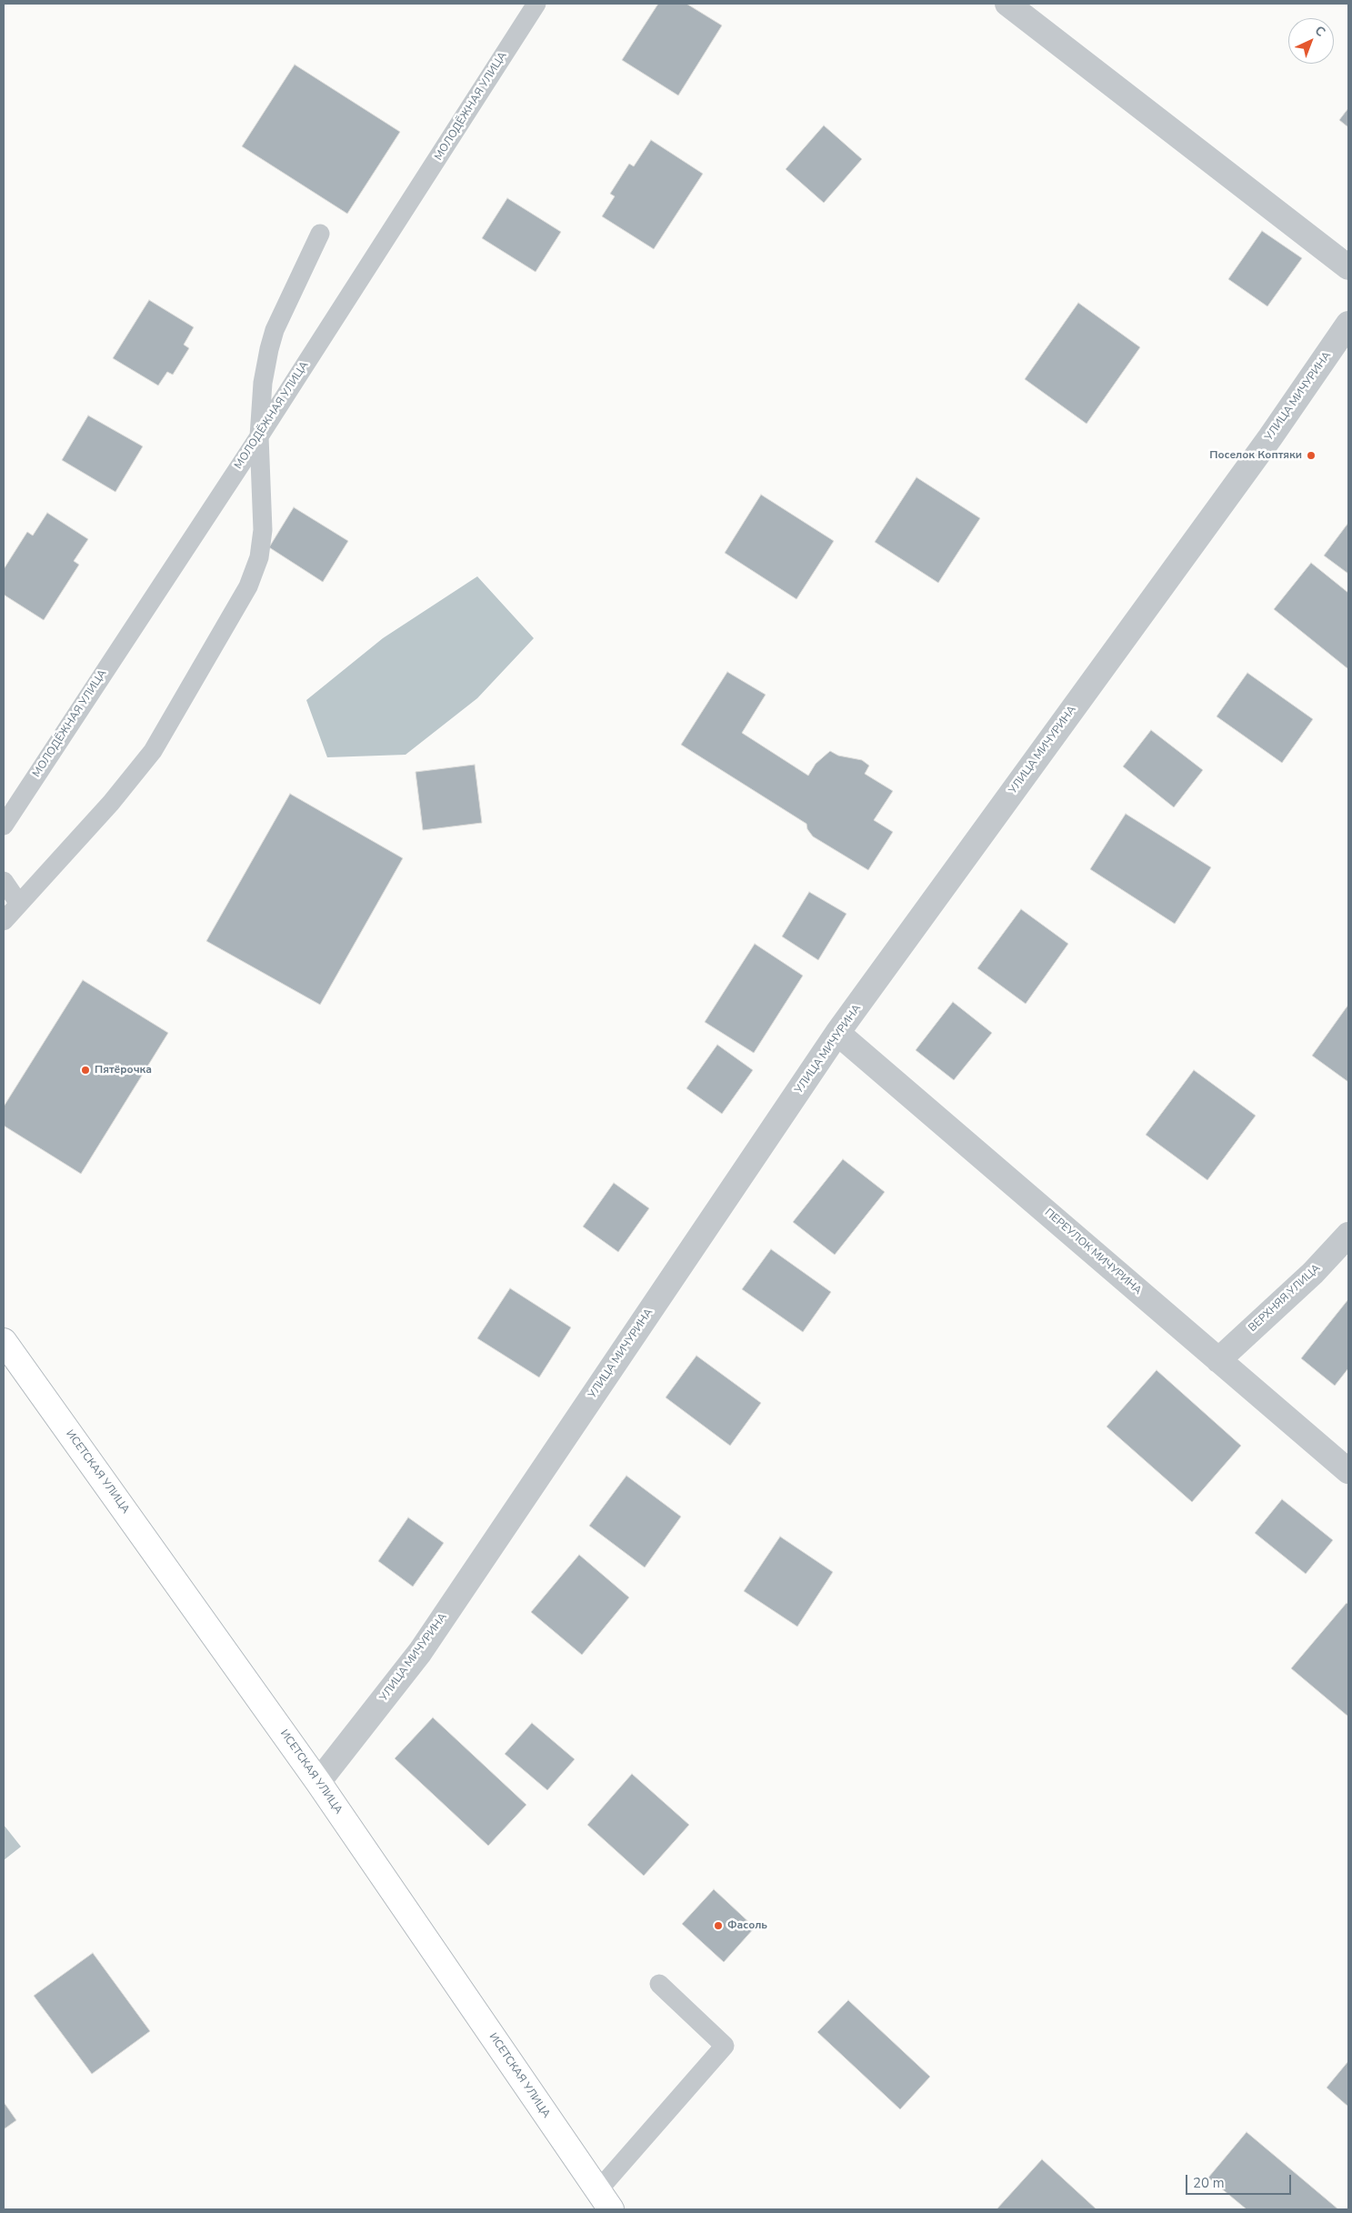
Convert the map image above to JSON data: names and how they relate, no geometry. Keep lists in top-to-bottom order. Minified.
{"streets":{"main road":["ИСЕТСКАЯ УЛИЦА"],"street":["УЛИЦА МИЧУРИНА","ПЕРЕУЛОК МИЧУРИНА","ВЕРХНЯЯ УЛИЦА"],"lane":["МОЛОДЁЖНАЯ УЛИЦА"]},"crossings":[["УЛИЦА МИЧУРИНА","ПЕРЕУЛОК МИЧУРИНА"],["УЛИЦА МИЧУРИНА","ИСЕТСКАЯ УЛИЦА"],["ПЕРЕУЛОК МИЧУРИНА","ВЕРХНЯЯ УЛИЦА"]],"places":["Поселок Коптяки","Пятёрочка","Фасоль"],"scale_bar":"20 m","north":"top right"}
